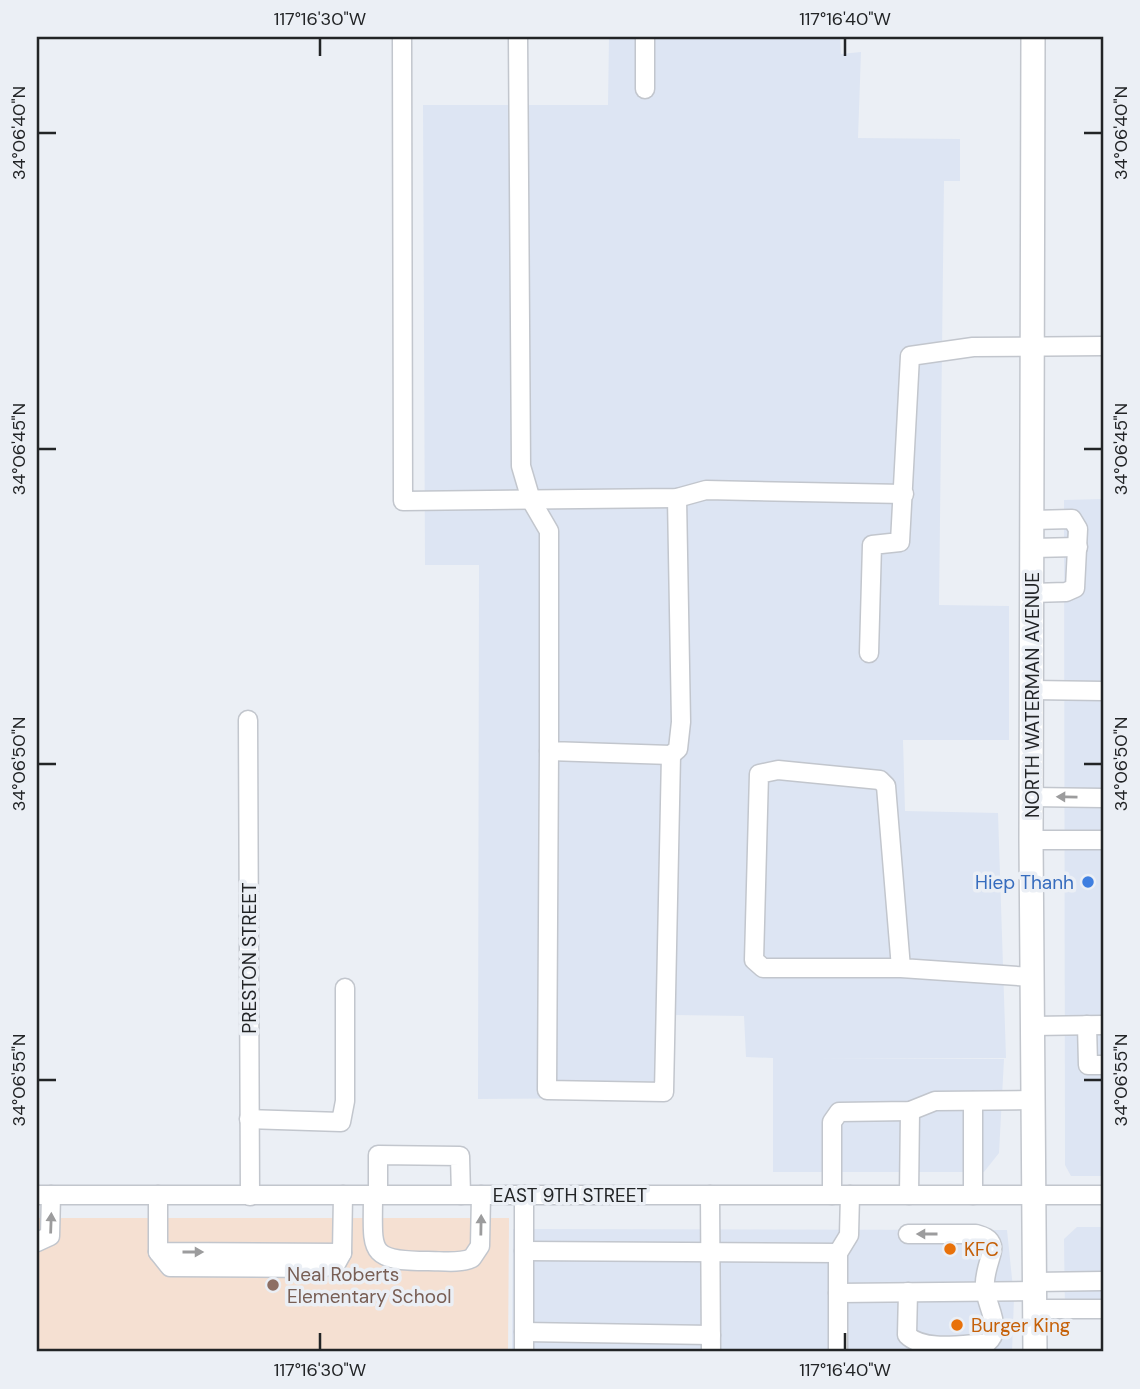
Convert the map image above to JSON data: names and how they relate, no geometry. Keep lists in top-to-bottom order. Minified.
{"streets":{"main road":["NORTH WATERMAN AVENUE"],"street":["PRESTON STREET","EAST 9TH STREET"]},"crossings":[["NORTH WATERMAN AVENUE","EAST 9TH STREET"],["PRESTON STREET","EAST 9TH STREET"]],"places":["Hiep Thanh","KFC","Neal Roberts Elementary School","Burger King"],"coordinates":["117°16'30\"W","117°16'40\"W","34°06'40\"N","34°06'45\"N","34°06'50\"N","34°06'55\"N"]}
